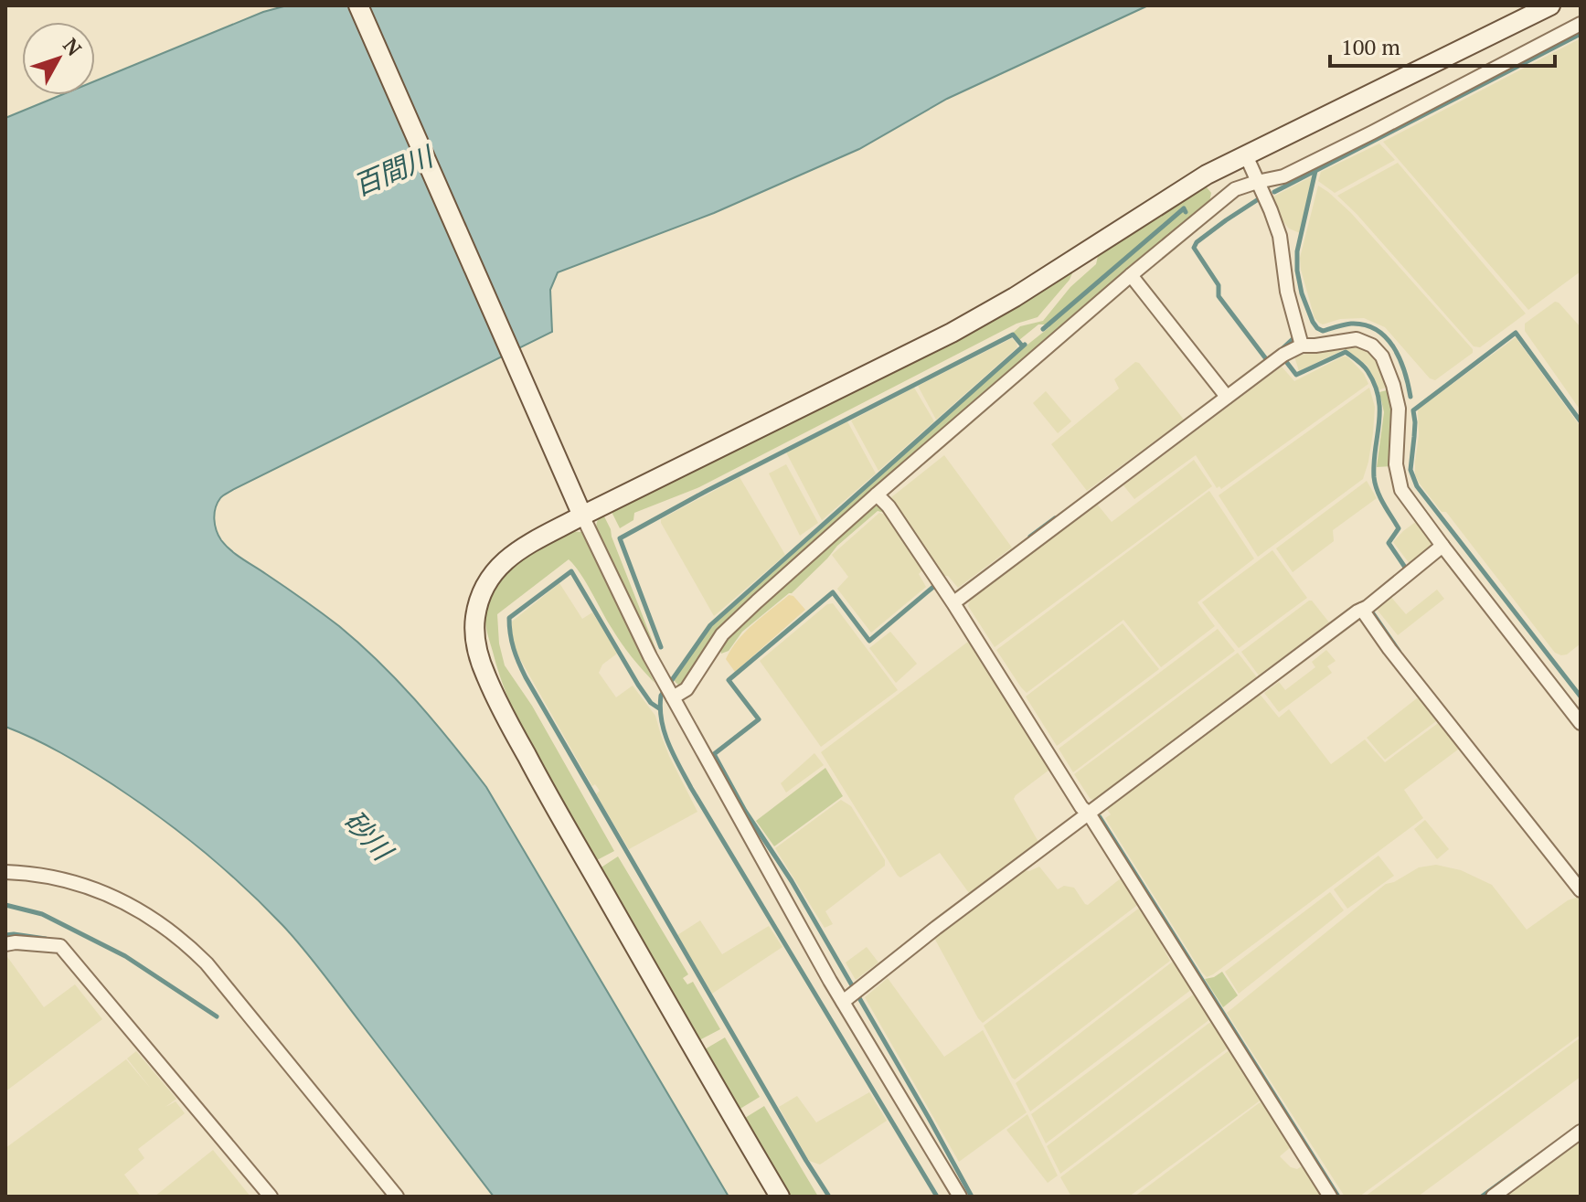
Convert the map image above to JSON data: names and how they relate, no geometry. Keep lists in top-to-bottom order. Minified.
{"water":["百間川","砂川"],"scale_bar":"100 m","north":"top right"}
